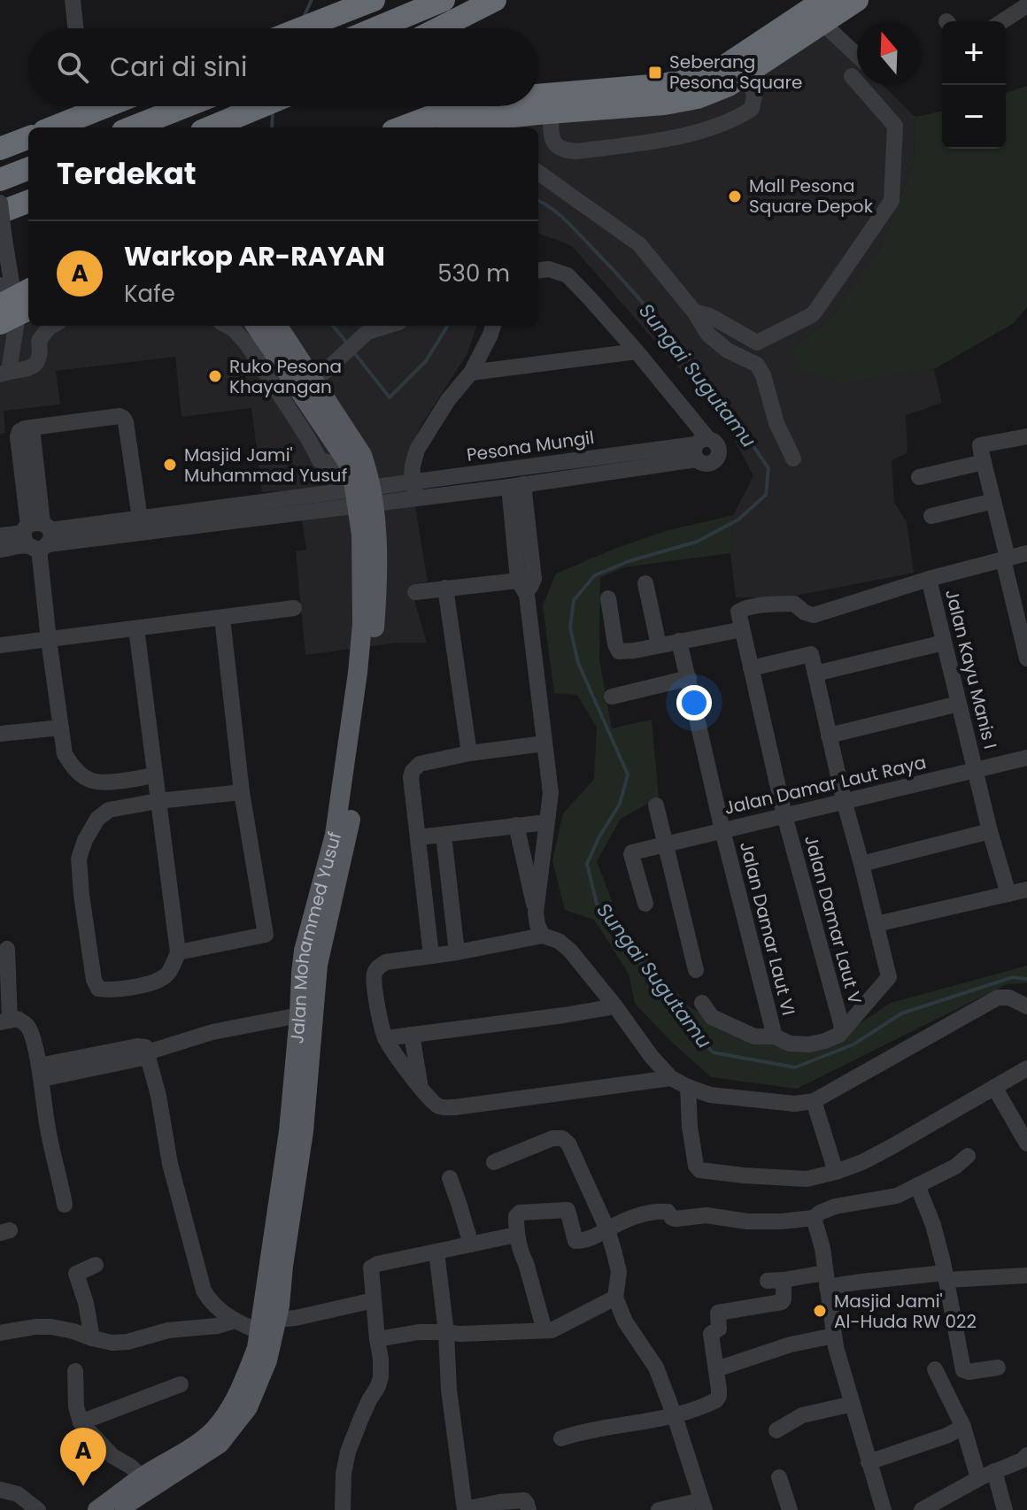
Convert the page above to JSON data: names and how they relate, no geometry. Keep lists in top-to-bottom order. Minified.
{"streets":{"main road":["Jalan Mohammed Yusuf"],"street":["Pesona Mungil","Jalan Kayu Manis I","Jalan Damar Laut Raya","Jalan Damar Laut V","Jalan Damar Laut VI"]},"crossings":[["Pesona Mungil","Jalan Mohammed Yusuf"],["Jalan Kayu Manis I","Jalan Damar Laut Raya"],["Jalan Damar Laut Raya","Jalan Damar Laut V"],["Jalan Damar Laut Raya","Jalan Damar Laut VI"]],"water":["Sungai Sugutamu"],"places":{"transit":["Seberang Pesona Square"],"other":["Mall Pesona Square Depok","Ruko Pesona Khayangan","Masjid Jami' Muhammad Yusuf","Masjid Jami' Al-Huda RW 022"]},"north":"top","page":{"map_buttons":["+","−"],"search":"Cari di sini","heading":"Terdekat","list":[{"mark":"A","name":"Warkop AR-RAYAN","note":"Kafe","value":"530 m"}],"pins":"A"}}
